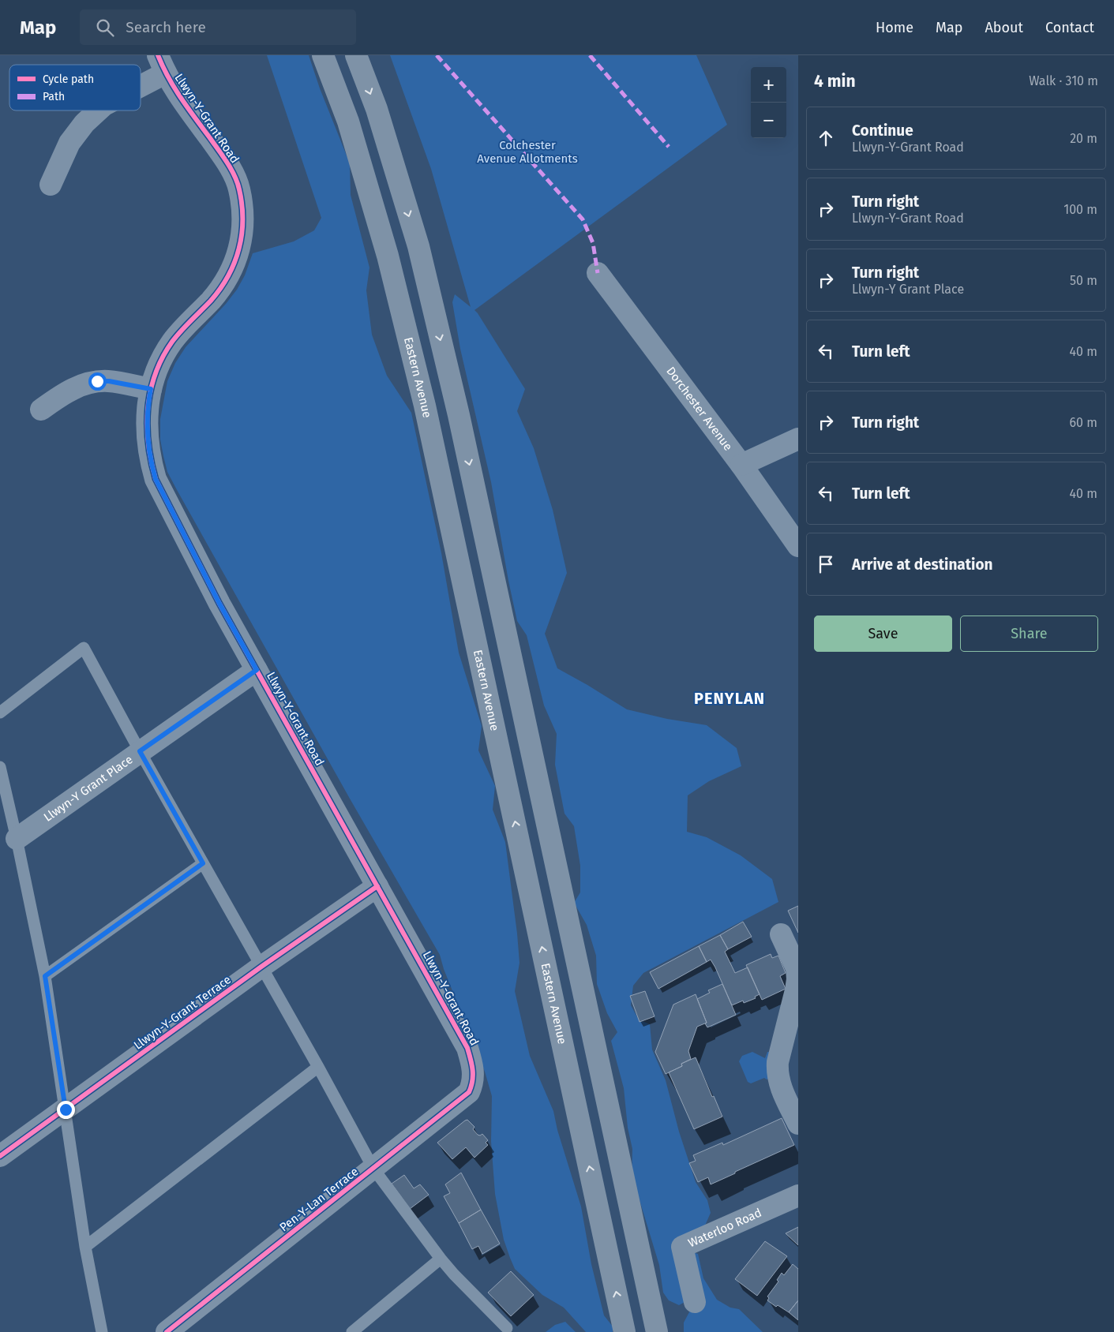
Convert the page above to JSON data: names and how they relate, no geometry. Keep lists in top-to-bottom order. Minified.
{"streets":{"highway":["Eastern Avenue"],"street":["Llwyn-Y-Grant Road","Dorchester Avenue","Llwyn-Y Grant Place","Llwyn-Y-Grant Terrace","Pen-Y-Lan Terrace","Waterloo Road"]},"crossings":[["Llwyn-Y-Grant Road","Llwyn-Y Grant Place"],["Llwyn-Y-Grant Road","Llwyn-Y-Grant Terrace"],["Llwyn-Y-Grant Road","Pen-Y-Lan Terrace"]],"districts":["PENYLAN"],"parks":["Colchester Avenue Allotments"],"legend":["Cycle path","Path"],"page":{"header":"Map","search":"Search here","nav":["Home","Map","About","Contact"],"heading":["4 min","Walk · 310 m"],"map_buttons":["+","−"],"list":[["Continue","Llwyn-Y-Grant Road","20 m"],["Turn right","Llwyn-Y-Grant Road","100 m"],["Turn right","Llwyn-Y Grant Place","50 m"],["Turn left","40 m"],["Turn right","60 m"],["Turn left","40 m"],"Arrive at destination"],"buttons":["Save","Share"]}}
